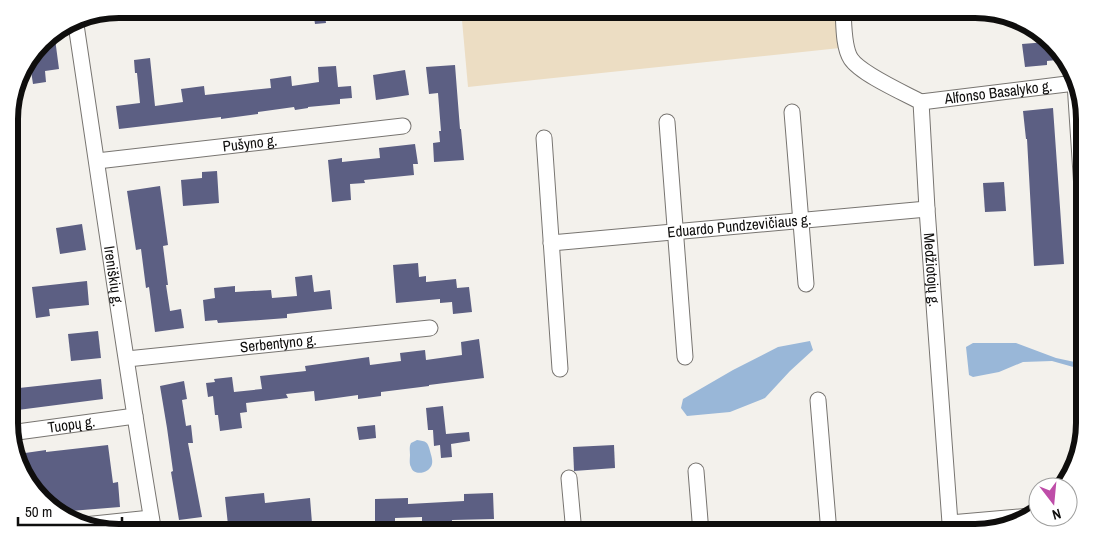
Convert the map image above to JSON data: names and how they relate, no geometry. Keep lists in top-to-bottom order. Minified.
{"streets":{"street":["Alfonso Basalyko g.","Pušyno g.","Eduardo Pundzevičiaus g.","Medžiotojų g.","Ireniškių g.","Serbentyno g.","Tuopų g."]},"crossings":[["Alfonso Basalyko g.","Medžiotojų g."],["Pušyno g.","Ireniškių g."],["Eduardo Pundzevičiaus g.","Medžiotojų g."],["Ireniškių g.","Serbentyno g."],["Ireniškių g.","Tuopų g."]],"scale_bar":"50 m","north":"bottom"}
